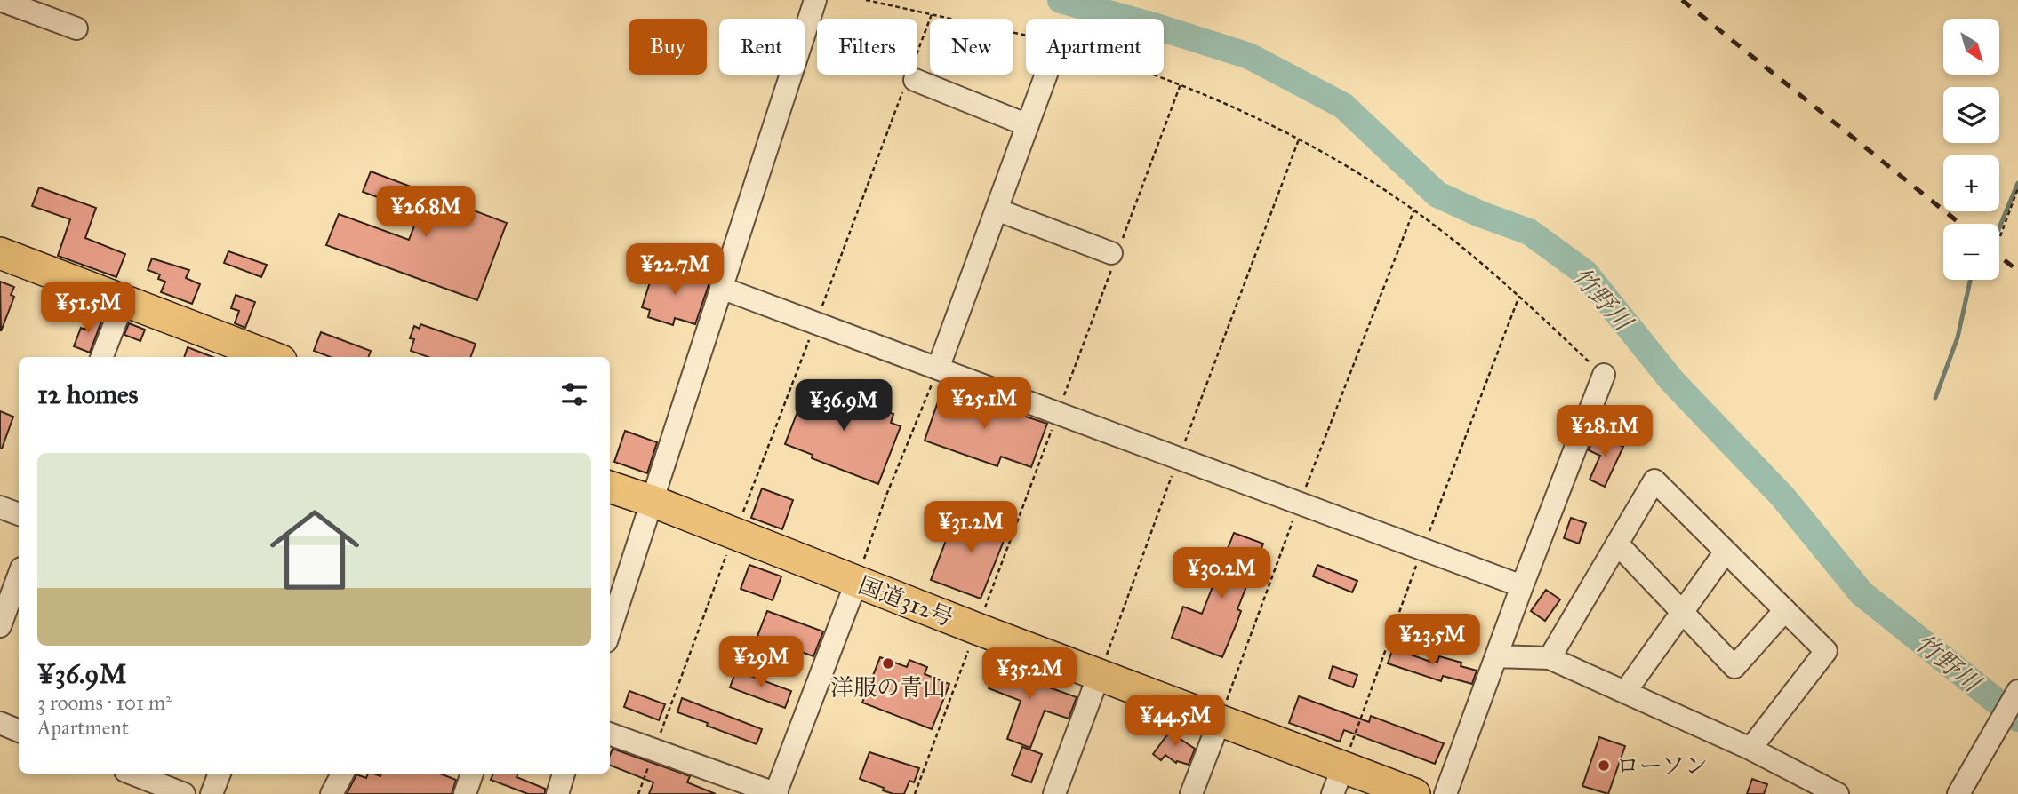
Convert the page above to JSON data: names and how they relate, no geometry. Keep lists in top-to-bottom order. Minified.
{"streets":{"highway":["国道312号"]},"water":["竹野川"],"places":["洋服の青山","ローソン"],"north":"bottom right","page":{"map_buttons":["+","−"],"chip":["Buy","Rent","Filters","New","Apartment"],"price":["¥26.8M","¥22.7M","¥51.5M","¥25.1M","¥36.9M","¥28.1M","¥31.2M","¥30.2M","¥23.5M","¥29M","¥35.2M","¥44.5M"],"heading":"12 homes","list":[{"name":"¥36.9M","note":"3 rooms · 101 m² · Apartment"}]}}
